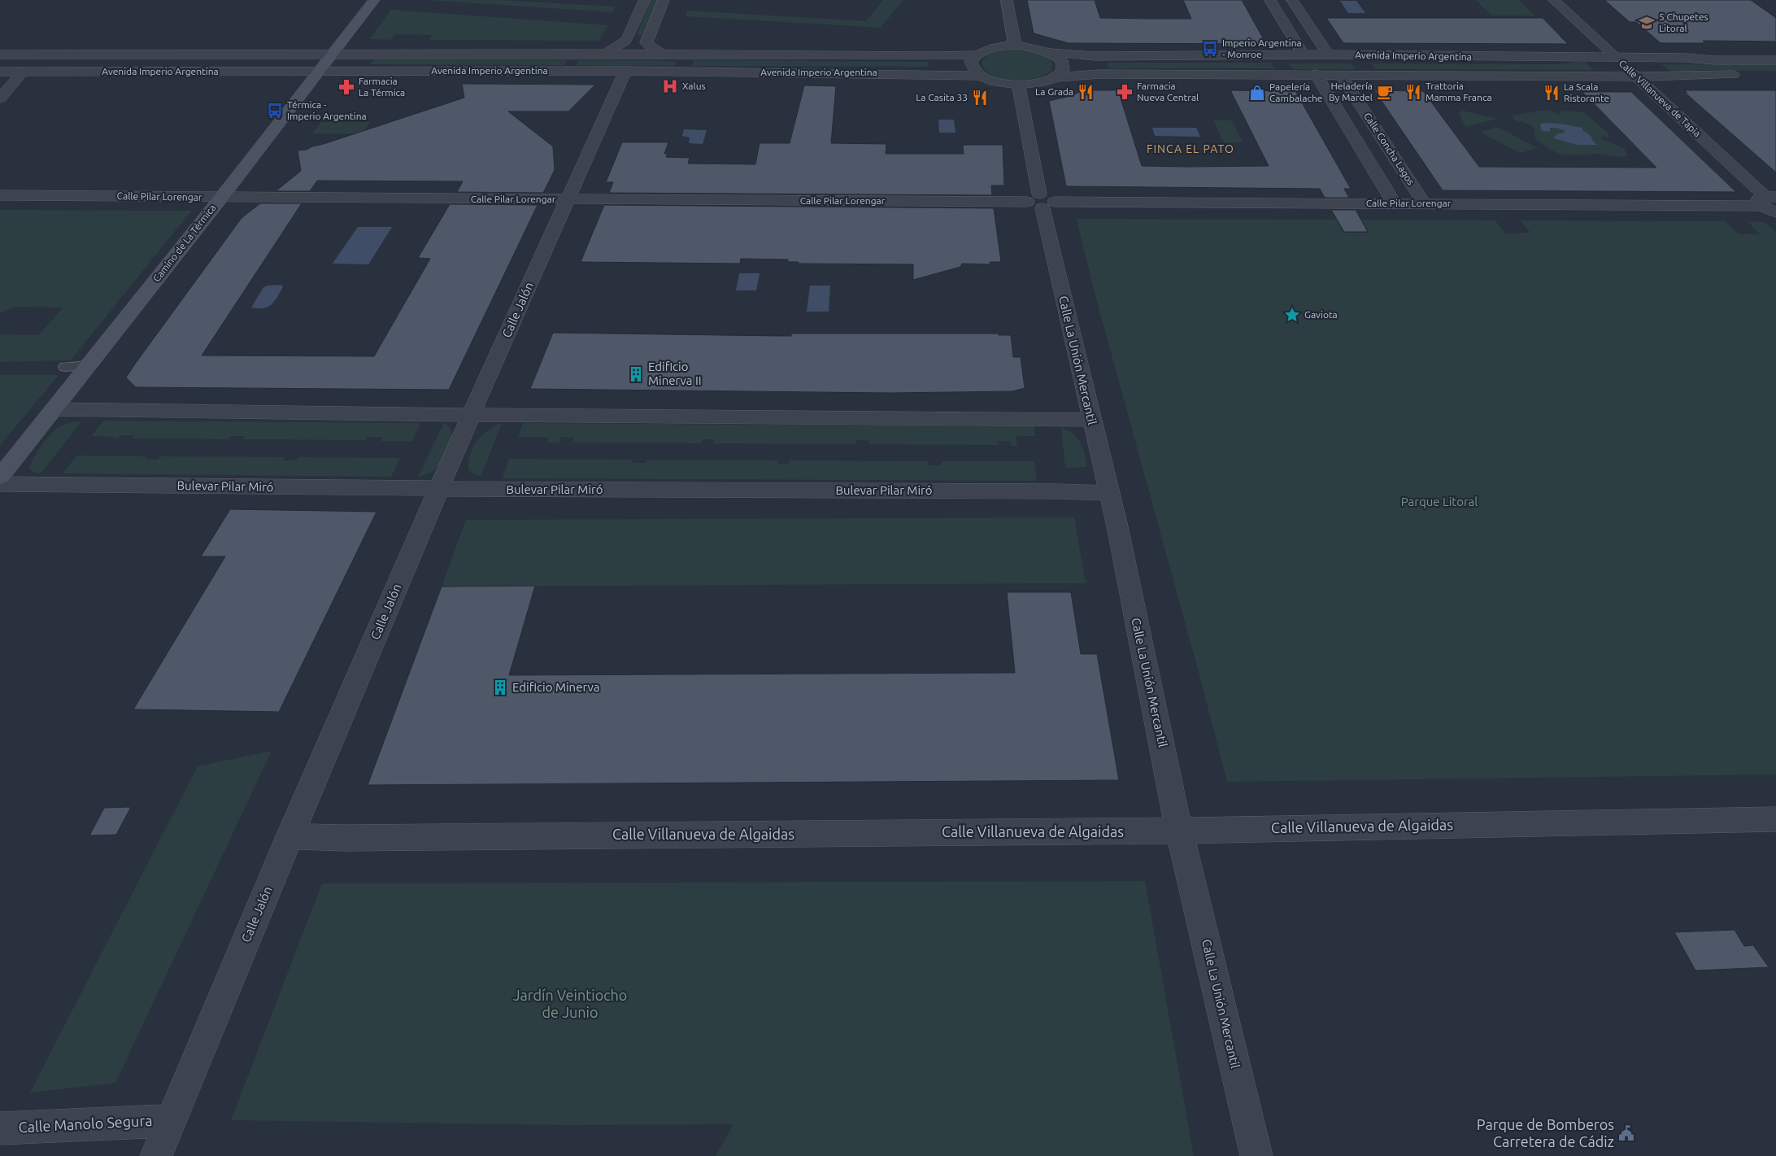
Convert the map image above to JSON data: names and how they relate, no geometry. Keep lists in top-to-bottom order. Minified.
{"streets":{"main road":["Camino de La Térmica"],"street":["Avenida Imperio Argentina","Calle Villanueva de Tapia","Calle Concha Lagos","Calle Pilar Lorengar","Calle Jalón","Calle La Unión Mercantil","Bulevar Pilar Miró","Calle Villanueva de Algaidas","Calle Manolo Segura"]},"crossings":[["Avenida Imperio Argentina","Calle Villanueva de Tapia"],["Avenida Imperio Argentina","Calle Concha Lagos"],["Avenida Imperio Argentina","Camino de La Térmica"],["Avenida Imperio Argentina","Calle Jalón"],["Avenida Imperio Argentina","Calle La Unión Mercantil"],["Calle Villanueva de Tapia","Calle Pilar Lorengar"],["Calle Concha Lagos","Calle Pilar Lorengar"],["Calle Pilar Lorengar","Camino de La Térmica"],["Calle Pilar Lorengar","Calle Jalón"],["Calle Pilar Lorengar","Calle La Unión Mercantil"],["Calle Jalón","Bulevar Pilar Miró"],["Calle Jalón","Calle Villanueva de Algaidas"],["Calle Jalón","Calle Manolo Segura"],["Calle La Unión Mercantil","Bulevar Pilar Miró"],["Calle La Unión Mercantil","Calle Villanueva de Algaidas"]],"districts":["FINCA EL PATO"],"parks":["Parque Litoral","Jardín Veintiocho de Junio"],"places":{"school or university":["5 Chupetes Litoral"],"bus stop":["Imperio Argentina - Monroe","Térmica - Imperio Argentina"],"hospital":["Xalus"],"pharmacy":["Farmacia La Térmica","Farmacia Nueva Central"],"restaurant":["La Grada","Trattoria Mamma Franca","La Scala Ristorante","La Casita 33"],"cafe":["Heladería By Mardel"],"shop":["Papelería Cambalache"],"place":["Gaviota"],"building":["Edificio Minerva II","Edificio Minerva"],"public building":["Parque de Bomberos Carretera de Cádiz"]}}
